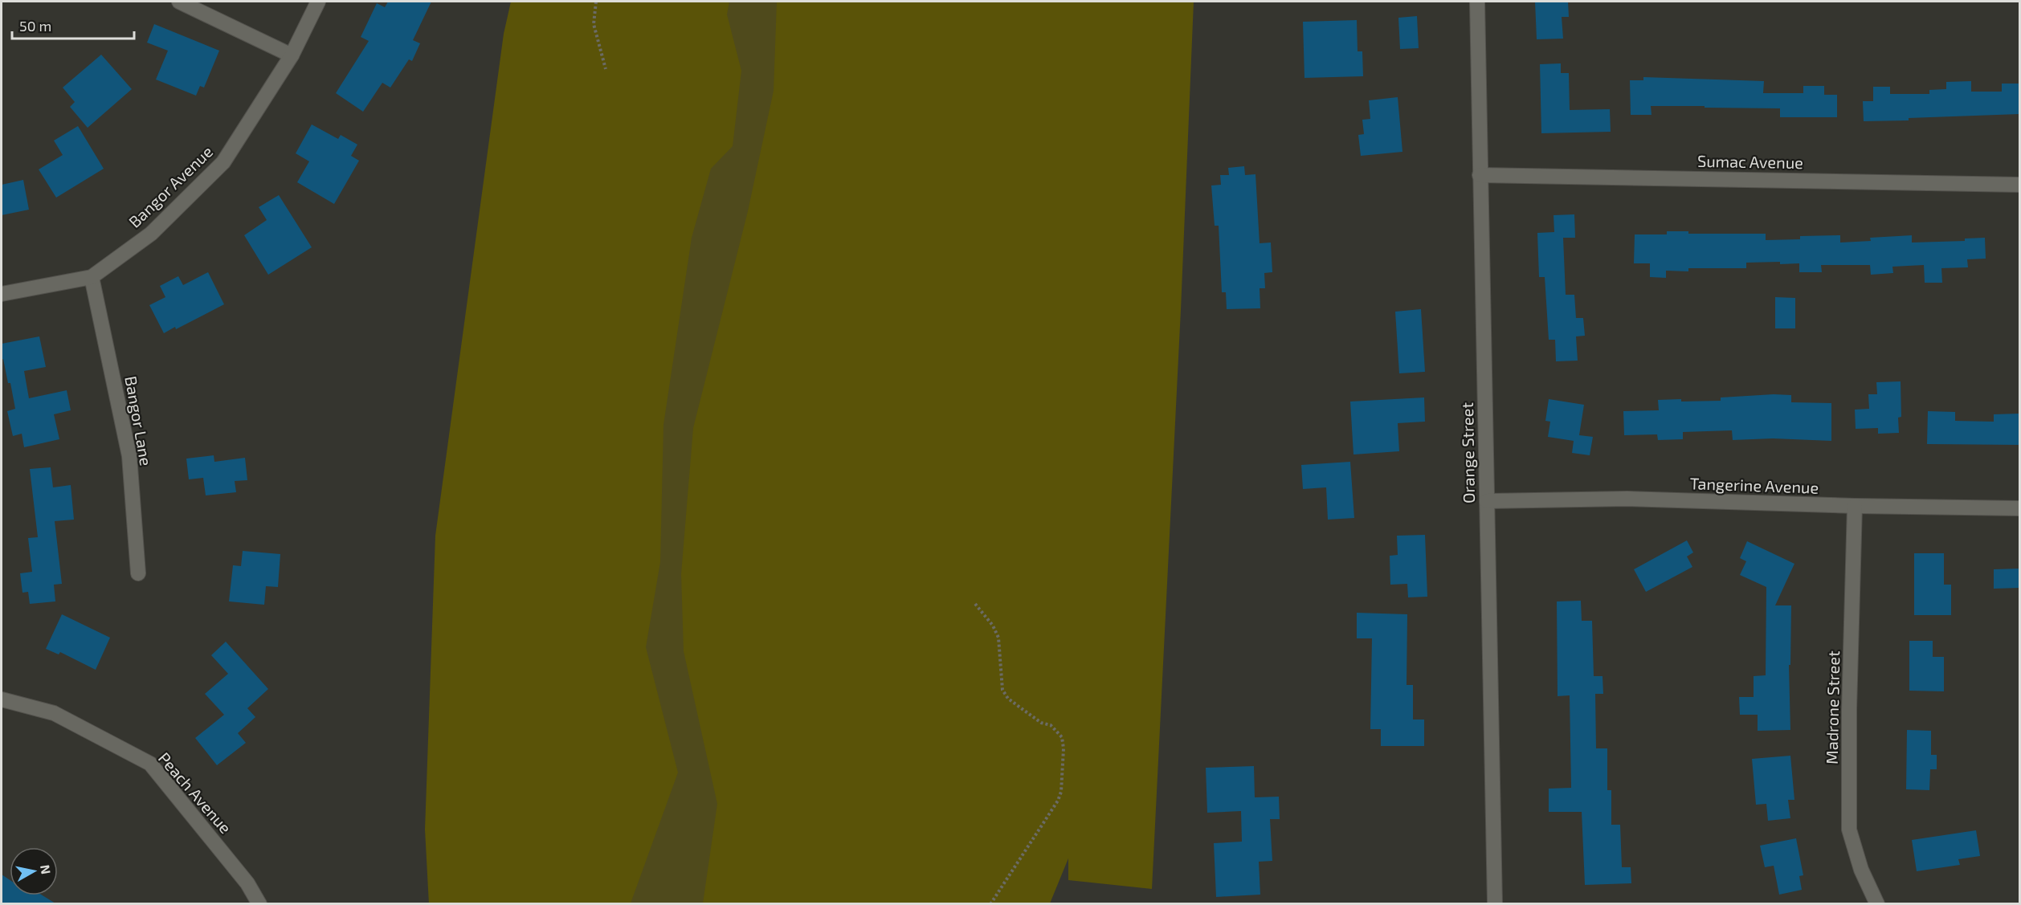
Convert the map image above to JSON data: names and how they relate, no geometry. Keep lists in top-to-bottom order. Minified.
{"streets":{"street":["Sumac Avenue","Bangor Avenue","Bangor Lane","Orange Street","Tangerine Avenue","Madrone Street","Peach Avenue"]},"crossings":[["Sumac Avenue","Orange Street"],["Bangor Avenue","Bangor Lane"],["Orange Street","Tangerine Avenue"],["Tangerine Avenue","Madrone Street"]],"scale_bar":"50 m","north":"right"}
